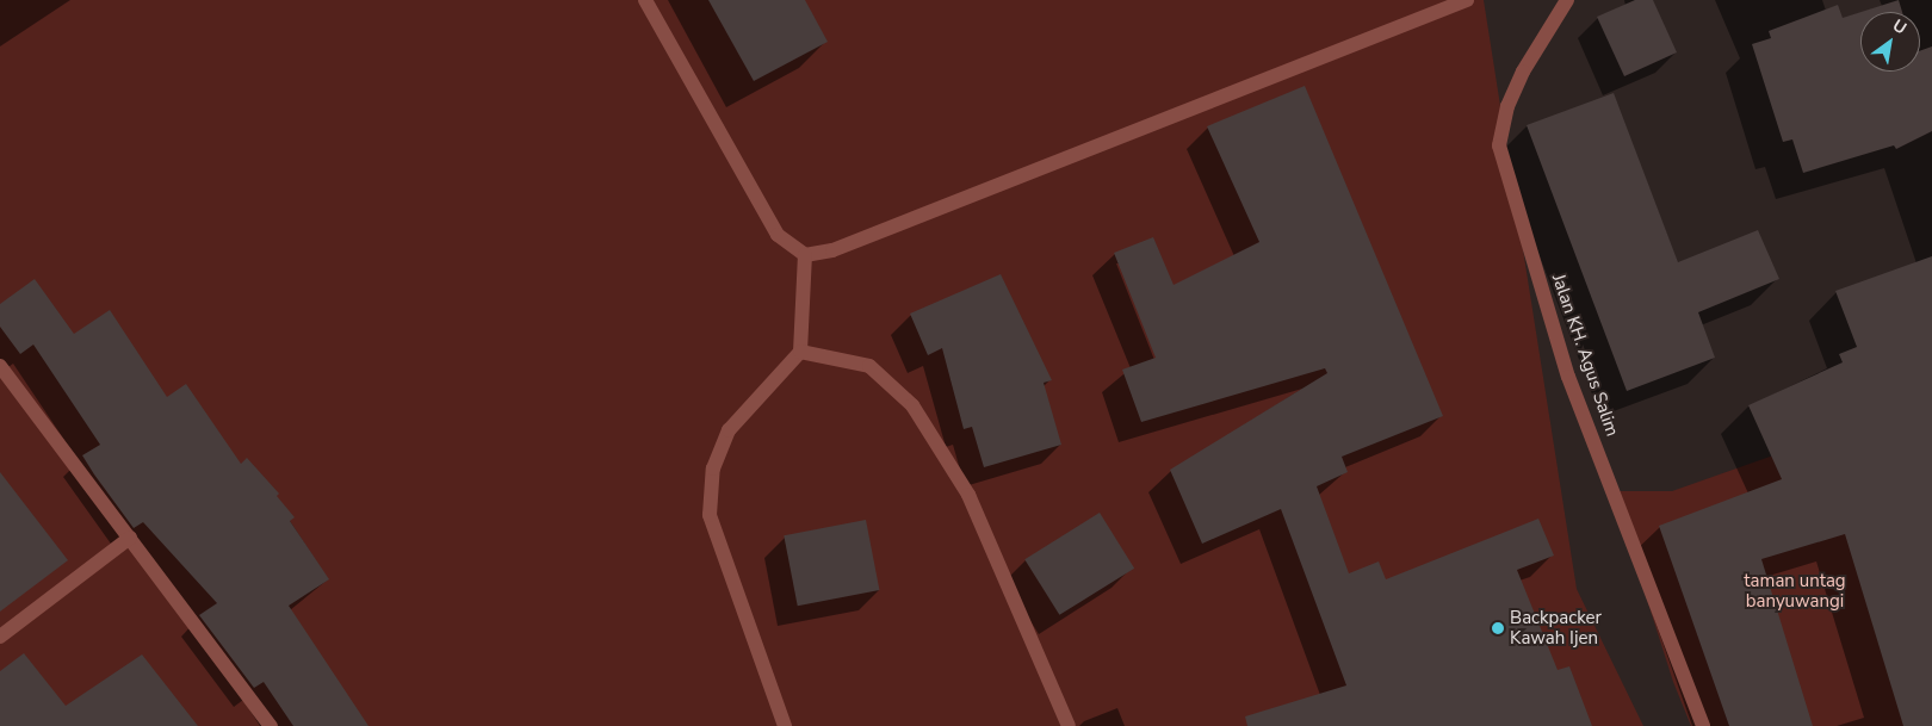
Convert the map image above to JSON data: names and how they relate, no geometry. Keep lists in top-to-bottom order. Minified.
{"streets":{"street":["Jalan KH. Agus Salim"]},"parks":["taman untag banyuwangi"],"places":["Backpacker Kawah Ijen"],"north":"top right"}
